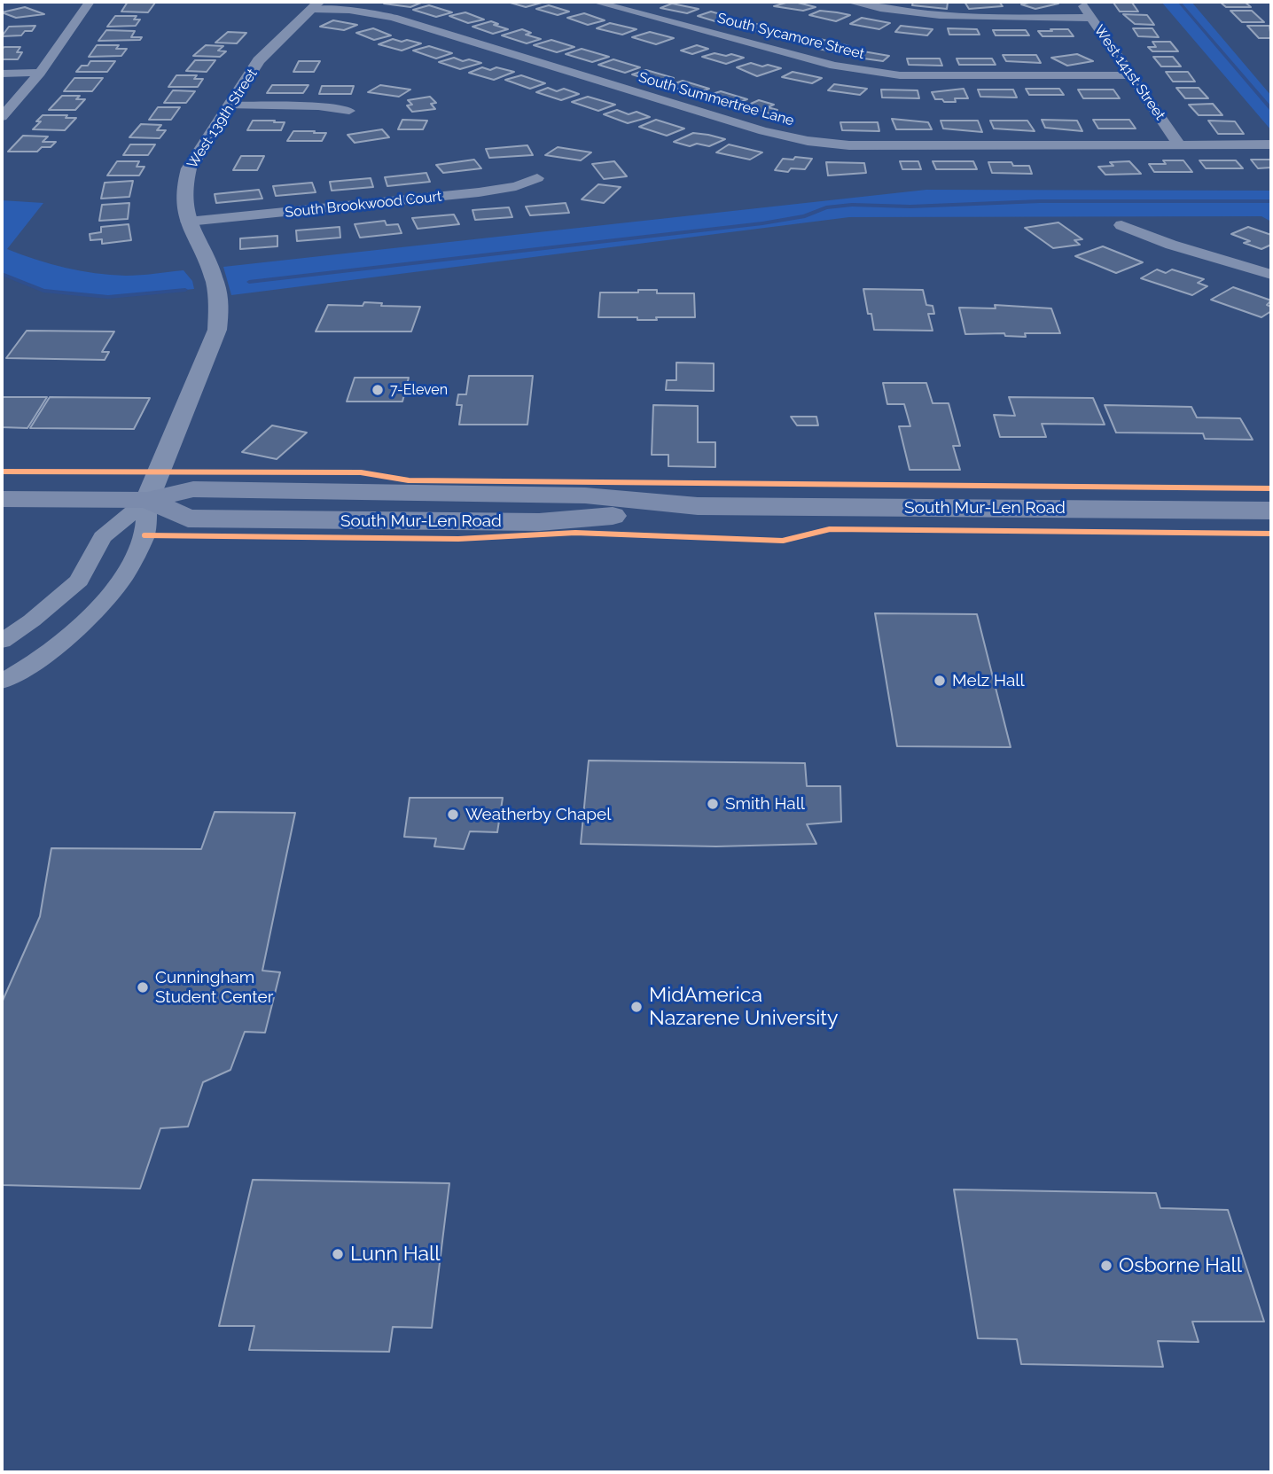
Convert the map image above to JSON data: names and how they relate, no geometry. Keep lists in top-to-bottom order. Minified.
{"streets":{"main road":["South Mur-Len Road"],"street":["South Sycamore Street","West 141st Street","South Summertree Lane","West 139th Street","South Brookwood Court"]},"crossings":[["South Sycamore Street","West 141st Street"],["West 141st Street","South Summertree Lane"],["South Summertree Lane","West 139th Street"],["West 139th Street","South Brookwood Court"],["West 139th Street","South Mur-Len Road"]],"places":["7-Eleven","Melz Hall","Smith Hall","Weatherby Chapel","Cunningham Student Center","MidAmerica Nazarene University","Lunn Hall","Osborne Hall"]}
